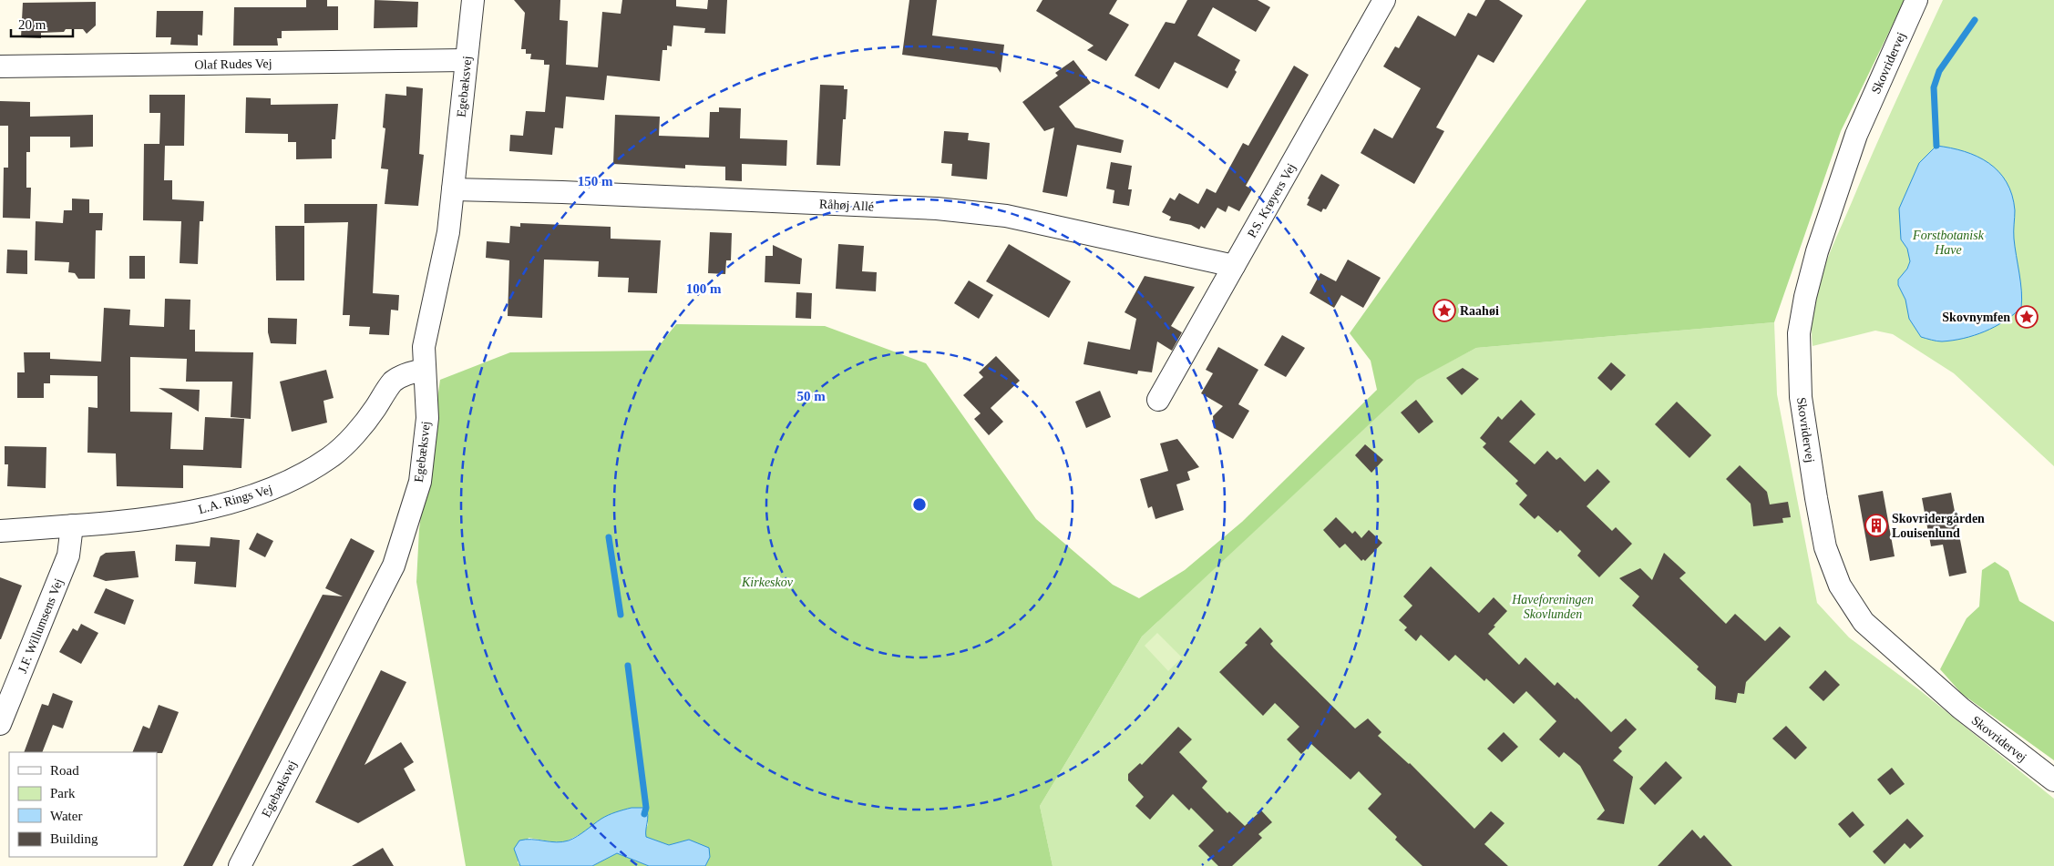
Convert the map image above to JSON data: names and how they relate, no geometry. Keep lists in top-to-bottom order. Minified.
{"streets":{"street":["Skovridervej","Olaf Rudes Vej","Egebæksvej","P.S. Krøyers Vej","Råhøj Allé","L.A. Rings Vej","J.F. Willumsens Vej"]},"crossings":[["Olaf Rudes Vej","Egebæksvej"],["Egebæksvej","Råhøj Allé"],["Egebæksvej","L.A. Rings Vej"],["P.S. Krøyers Vej","Råhøj Allé"],["L.A. Rings Vej","J.F. Willumsens Vej"]],"parks":["Forstbotanisk Have","Kirkeskov","Haveforeningen Skovlunden"],"places":{"place":["Raahøi","Skovnymfen"],"building":["Skovridergården Louisenlund"]},"legend":["Road","Park","Water","Building"],"scale_bar":"20 m","rings":["150 m","100 m","50 m"]}
